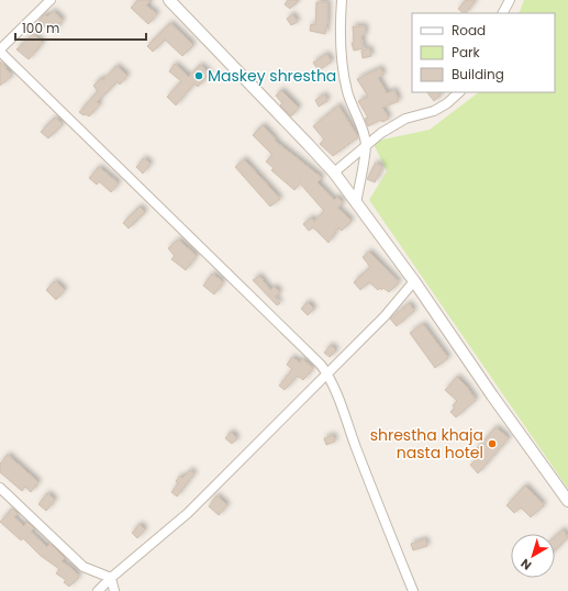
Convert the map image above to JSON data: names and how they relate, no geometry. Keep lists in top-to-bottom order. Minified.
{"places":["Maskey shrestha","shrestha khaja nasta hotel"],"legend":["Road","Park","Building"],"scale_bar":"100 m","north":"bottom left"}
